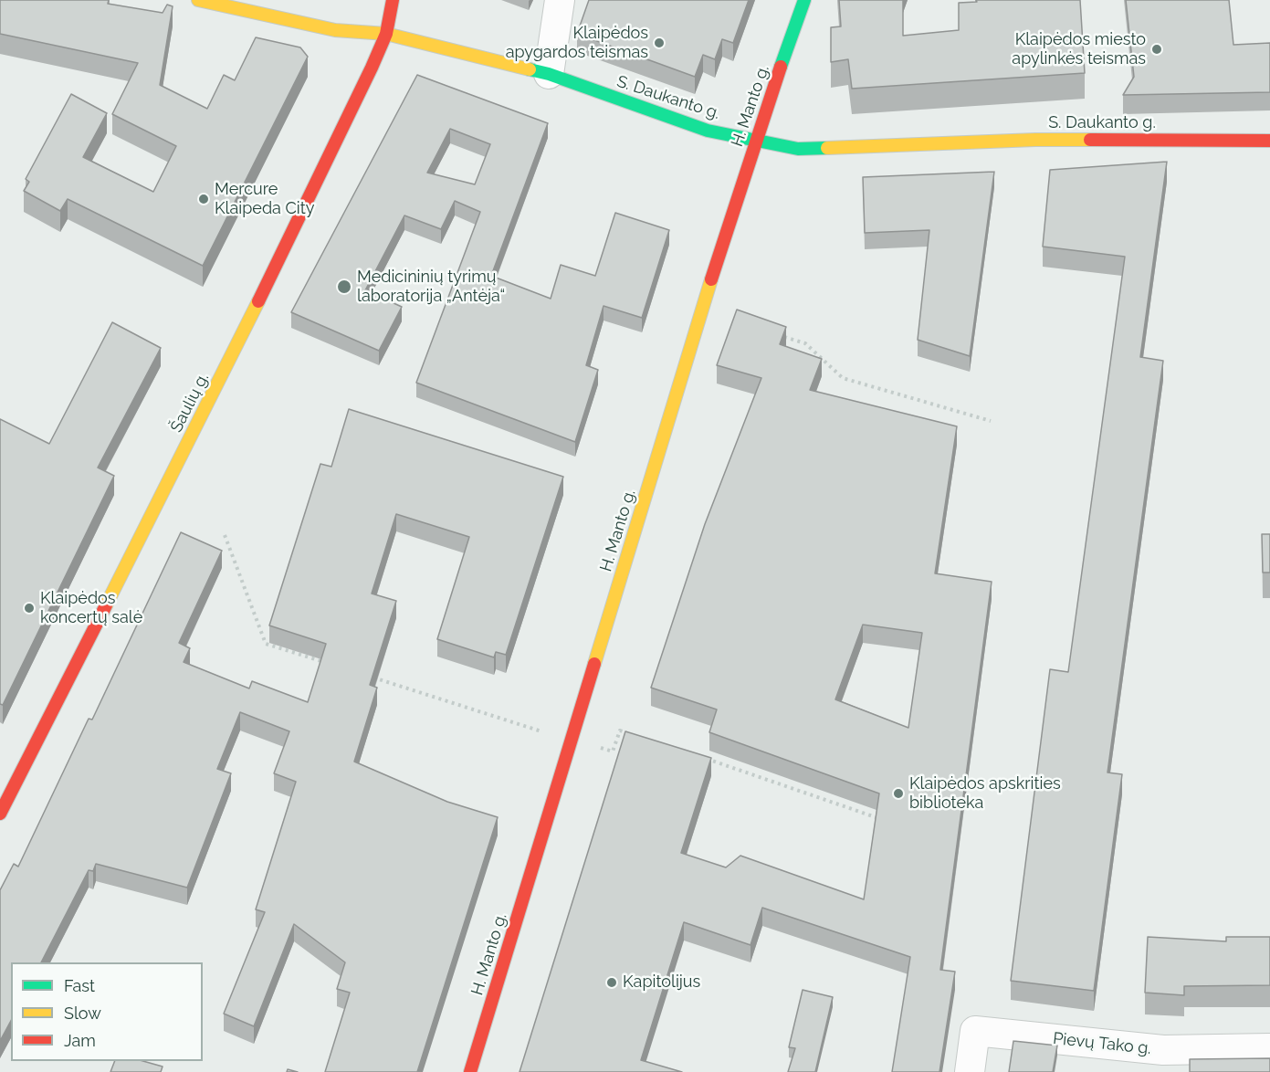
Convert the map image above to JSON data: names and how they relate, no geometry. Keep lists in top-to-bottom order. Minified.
{"streets":{"street":["S. Daukanto g.","H. Manto g.","Šaulių g.","Pievų Tako g."]},"crossings":[["S. Daukanto g.","H. Manto g."],["S. Daukanto g.","Šaulių g."]],"places":["Klaipėdos apygardos teismas","Klaipėdos miesto apylinkės teismas","Mercure Klaipeda City","Medicininių tyrimų laboratorija „Antėja“","Klaipėdos koncertų salė","Klaipėdos apskrities biblioteka","Kapitolijus"],"legend":["Fast","Slow","Jam"]}
